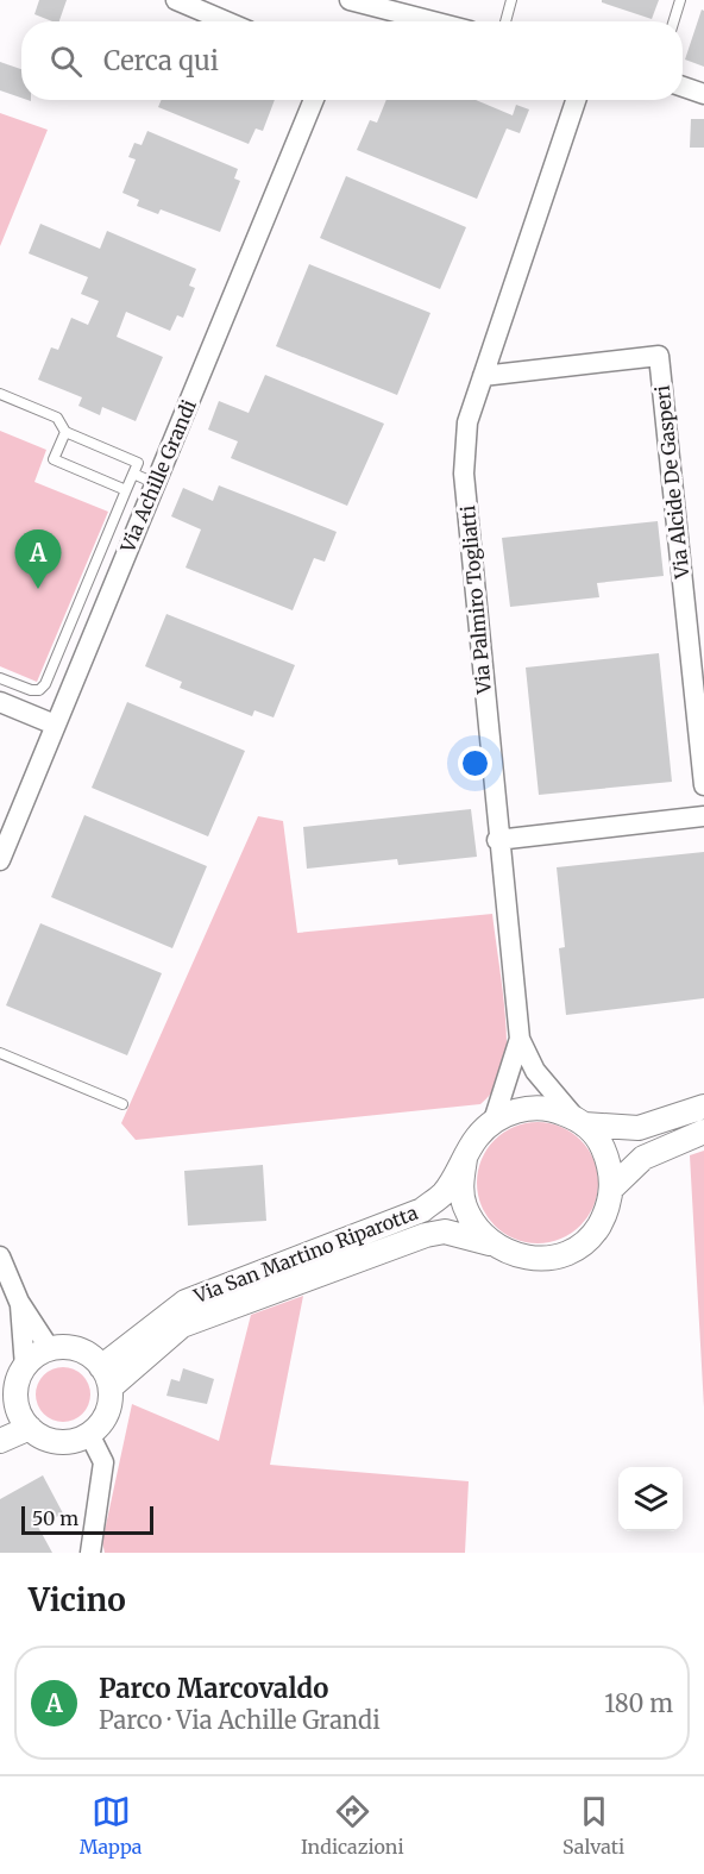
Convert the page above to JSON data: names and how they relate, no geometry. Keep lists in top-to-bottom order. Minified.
{"streets":{"street":["Via Achille Grandi","Via Alcide De Gasperi","Via Palmiro Togliatti","Via San Martino Riparotta"]},"crossings":[["Via Alcide De Gasperi","Via Palmiro Togliatti"],["Via Palmiro Togliatti","Via San Martino Riparotta"]],"scale_bar":"50 m","page":{"search":"Cerca qui","pins":"A","scale":"50 m","heading":"Vicino","list":[{"mark":"A","name":"Parco Marcovaldo","note":"Parco · Via Achille Grandi","value":"180 m"}],"nav":["Mappa","Indicazioni","Salvati"]}}
